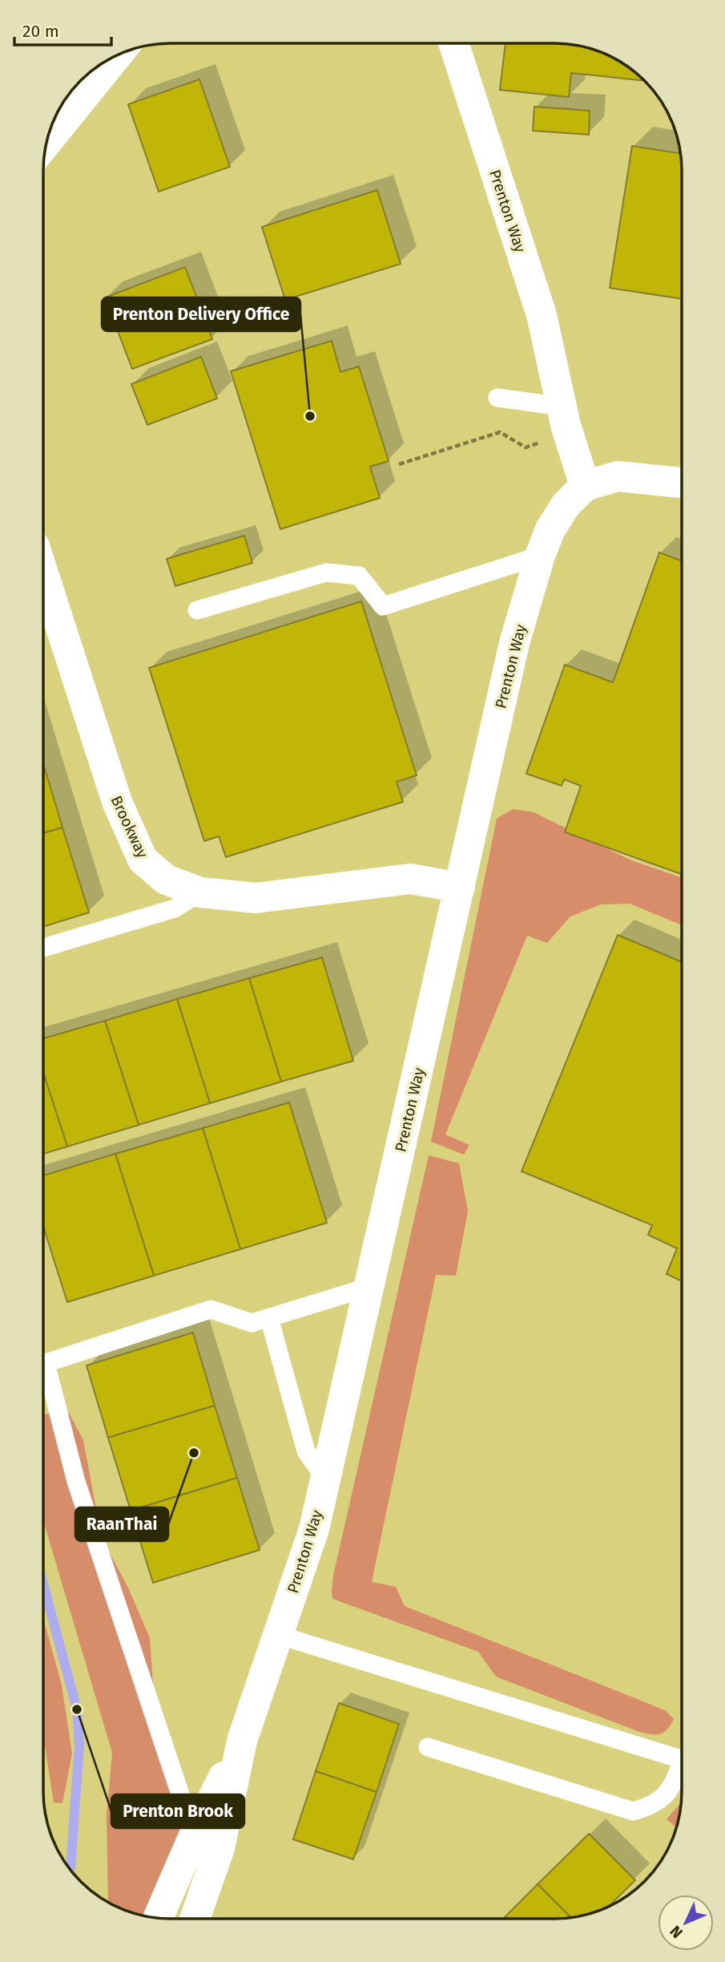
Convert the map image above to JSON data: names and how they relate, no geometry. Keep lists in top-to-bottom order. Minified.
{"streets":{"street":["Prenton Way","Brookway"]},"crossings":[["Prenton Way","Brookway"]],"places":["Prenton Delivery Office","RaanThai","Prenton Brook"],"scale_bar":"20 m","north":"bottom left"}
